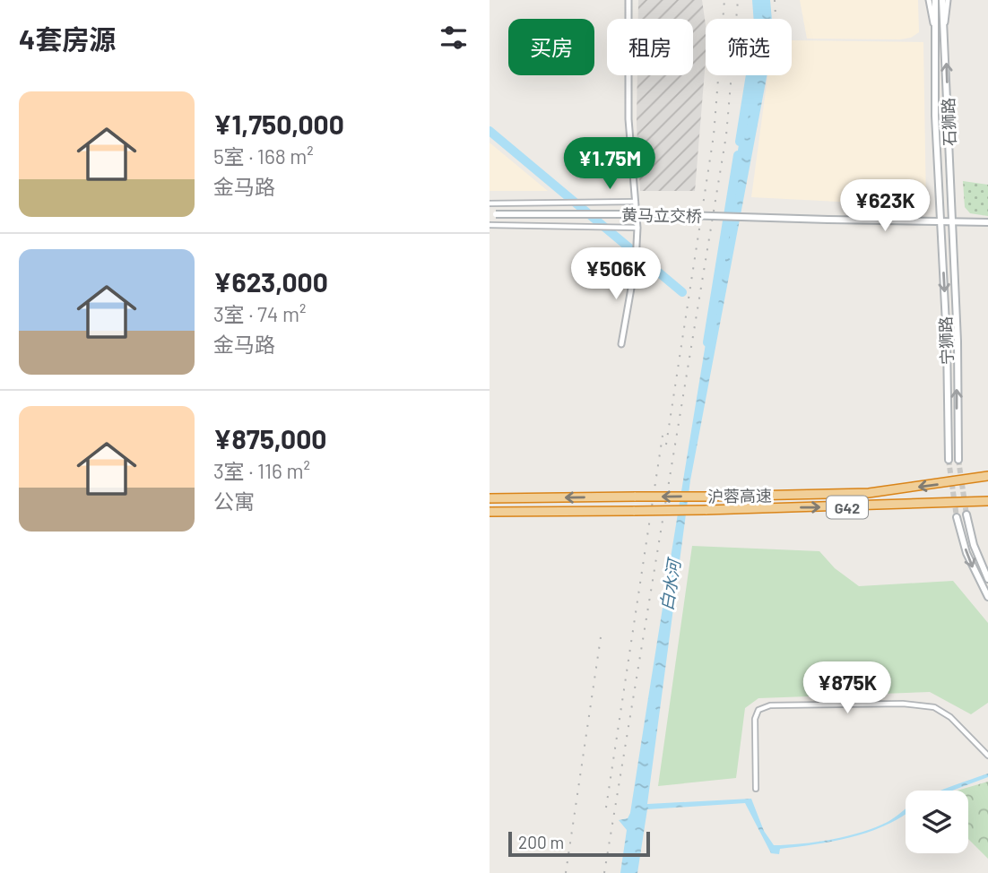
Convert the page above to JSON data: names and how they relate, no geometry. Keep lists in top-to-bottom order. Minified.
{"streets":{"highway":["沪蓉高速","G42"],"main road":["石狮路","黄马立交桥","宁狮路"]},"crossings":[["石狮路","黄马立交桥"],["石狮路","宁狮路"],["黄马立交桥","宁狮路"]],"one_way":["石狮路"],"water":["白水河"],"scale_bar":"200 m","page":{"heading":"4套房源","chip":["买房","租房","筛选"],"list":[{"name":"¥1,750,000","note":"5室 · 168 m² · 金马路"},{"name":"¥623,000","note":"3室 · 74 m² · 金马路"},{"name":"¥875,000","note":"3室 · 116 m² · 公寓"}],"price":["¥1.75M","¥623K","¥506K","¥875K"],"scale":"200 m"}}
